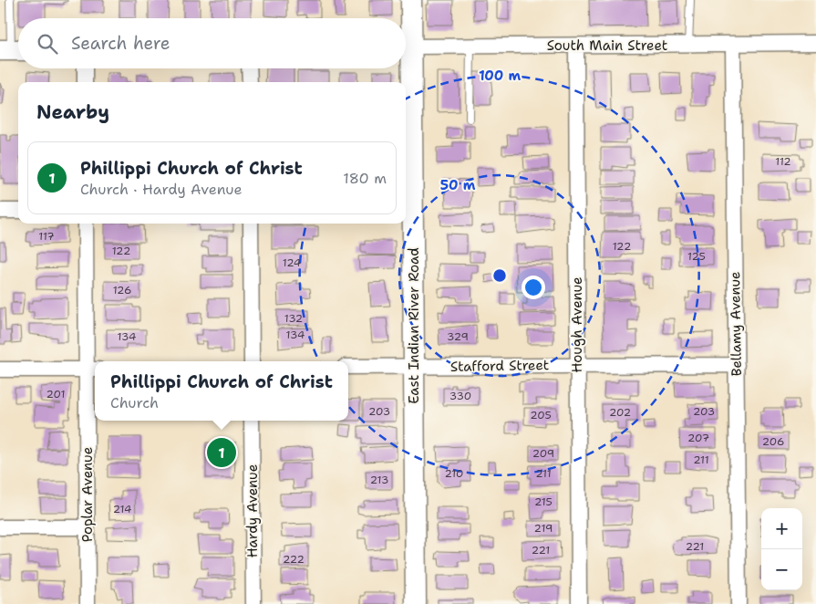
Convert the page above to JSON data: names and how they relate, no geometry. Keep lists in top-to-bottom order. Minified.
{"streets":{"street":["South Main Street","Bellamy Avenue","Hough Avenue","East Indian River Road","Stafford Street","Poplar Avenue","Hardy Avenue"]},"crossings":[["South Main Street","Bellamy Avenue"],["South Main Street","Hough Avenue"],["Bellamy Avenue","Stafford Street"],["Hough Avenue","Stafford Street"],["East Indian River Road","Stafford Street"]],"house_numbers":["112","117","122","122","125","124","126","132","134","134","329","201","330","203","203","202","205","207","206","209","211","210","211","213","215","214","219","221","221","222"],"page":{"search":"Search here","heading":"Nearby","list":[{"mark":"1","name":"Phillippi Church of Christ","note":"Church · Hardy Avenue","value":"180 m"}],"popup":["Phillippi Church of Christ","Church"],"pins":"1","map_buttons":["+","−"]},"rings":["100 m","50 m"]}
